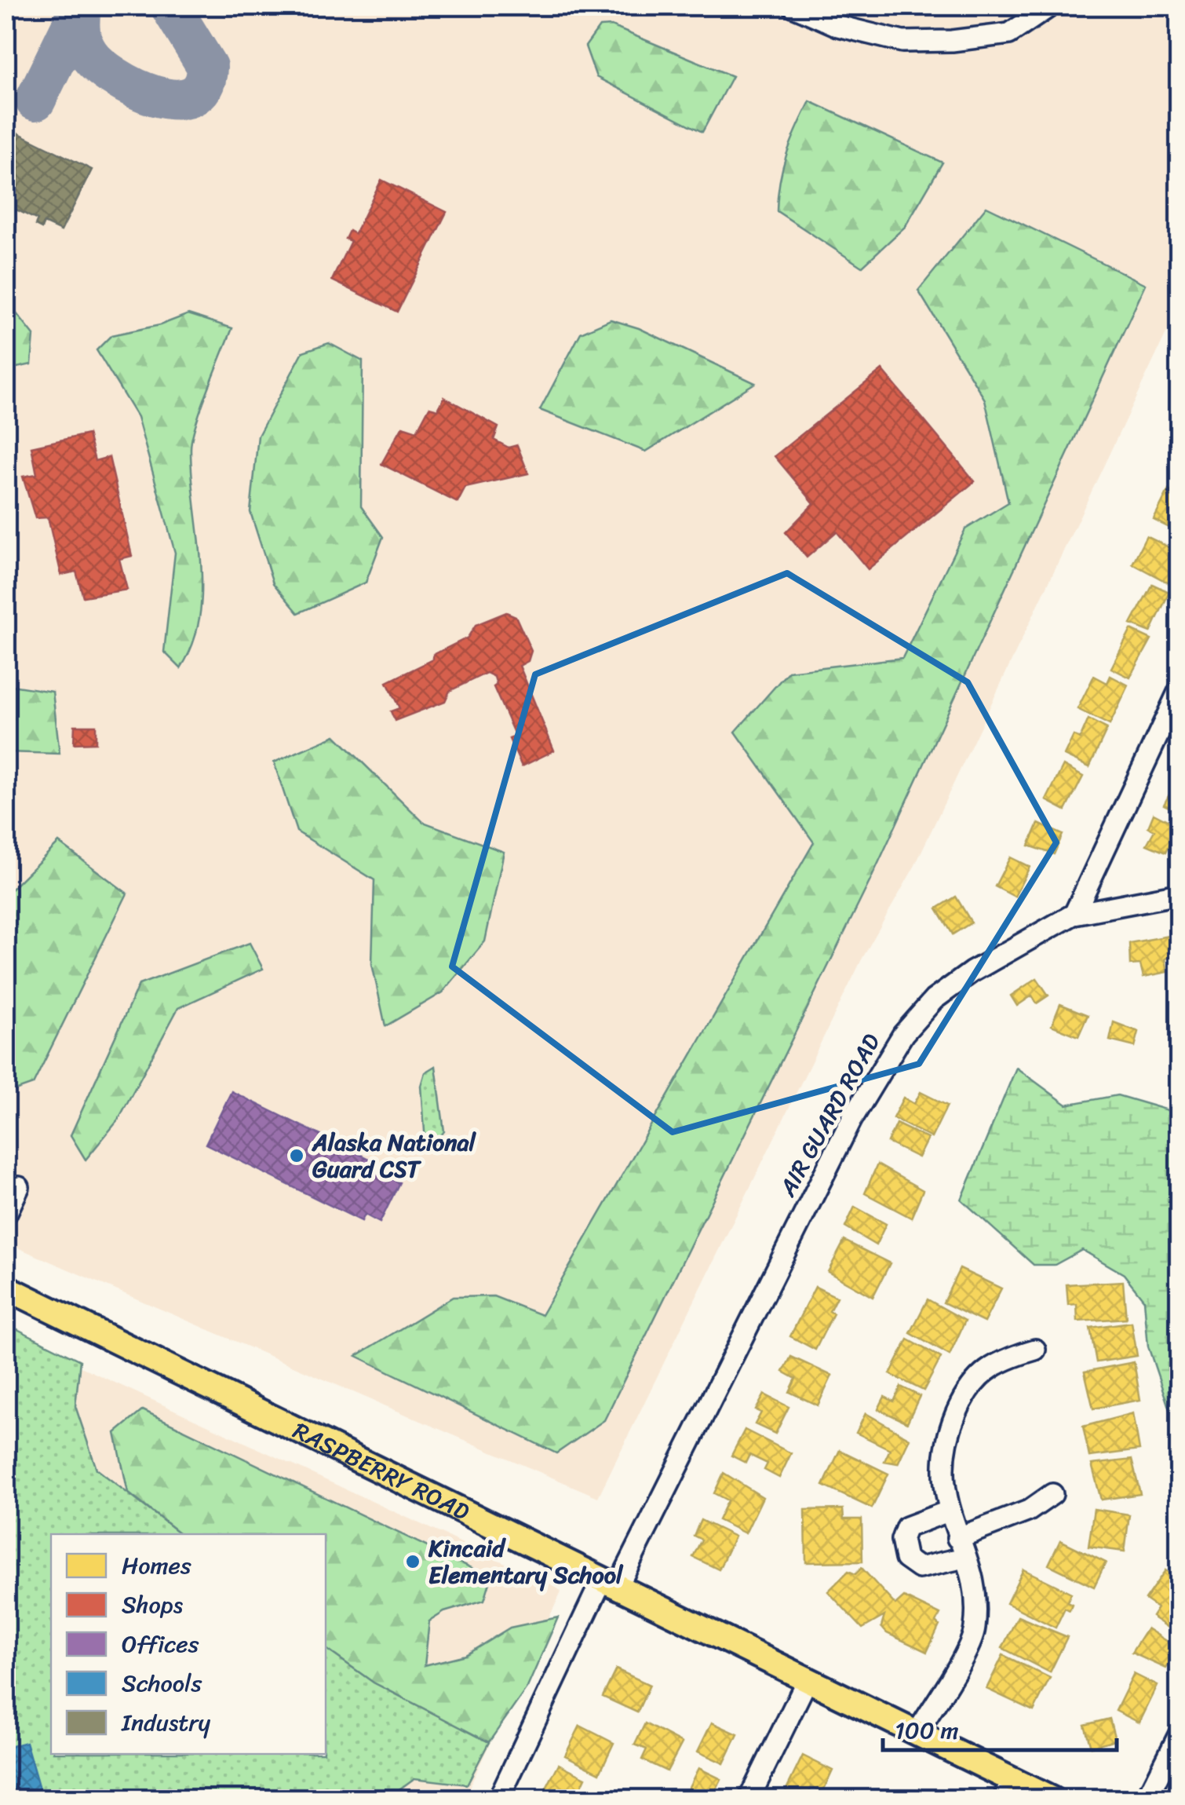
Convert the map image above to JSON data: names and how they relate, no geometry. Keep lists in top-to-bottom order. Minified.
{"streets":{"main road":["RASPBERRY ROAD"],"street":["AIR GUARD ROAD"]},"crossings":[["AIR GUARD ROAD","RASPBERRY ROAD"]],"places":["Alaska National Guard CST","Kincaid Elementary School"],"legend":["Homes","Shops","Offices","Schools","Industry"],"scale_bar":"100 m"}
